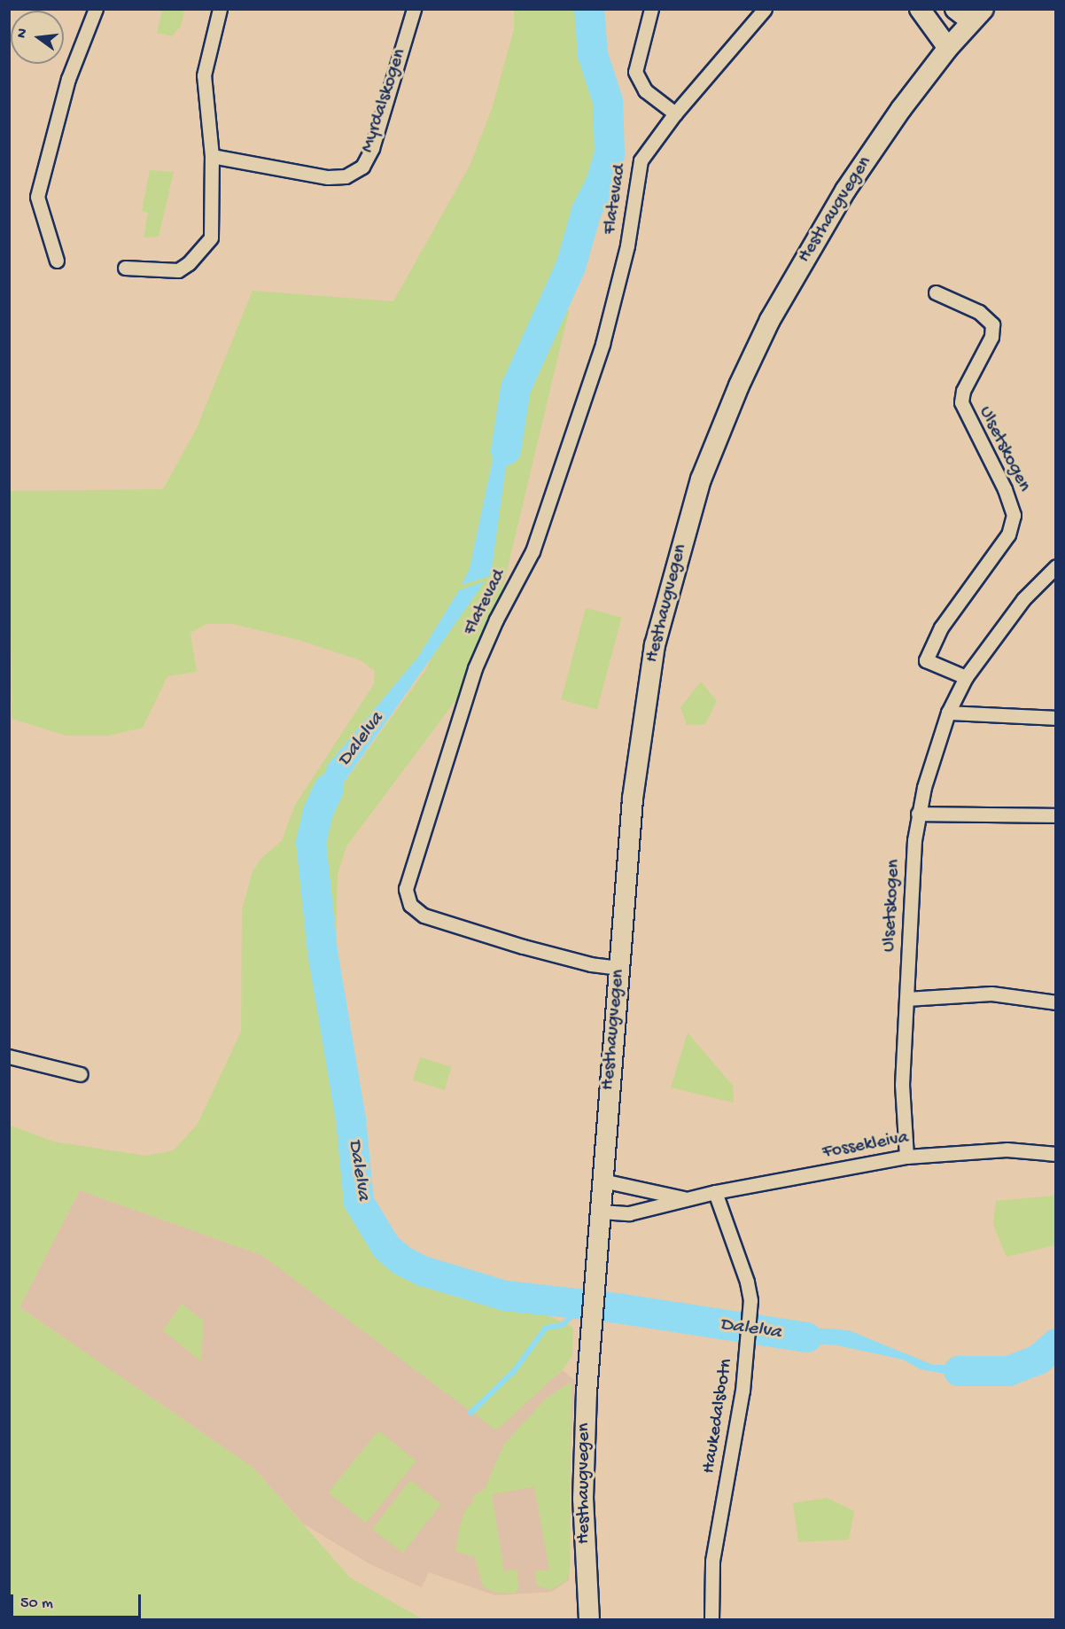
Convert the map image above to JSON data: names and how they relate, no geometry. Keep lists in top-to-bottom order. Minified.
{"streets":{"main road":["Hesthaugvegen"],"street":["Myrdalskogen","Flatevad","Ulsetskogen","Fossekleiva","Haukedalsbotn"]},"crossings":[["Flatevad","Hesthaugvegen"],["Hesthaugvegen","Fossekleiva"],["Ulsetskogen","Fossekleiva"],["Fossekleiva","Haukedalsbotn"]],"water":["Dalelva"],"scale_bar":"50 m","north":"left"}
